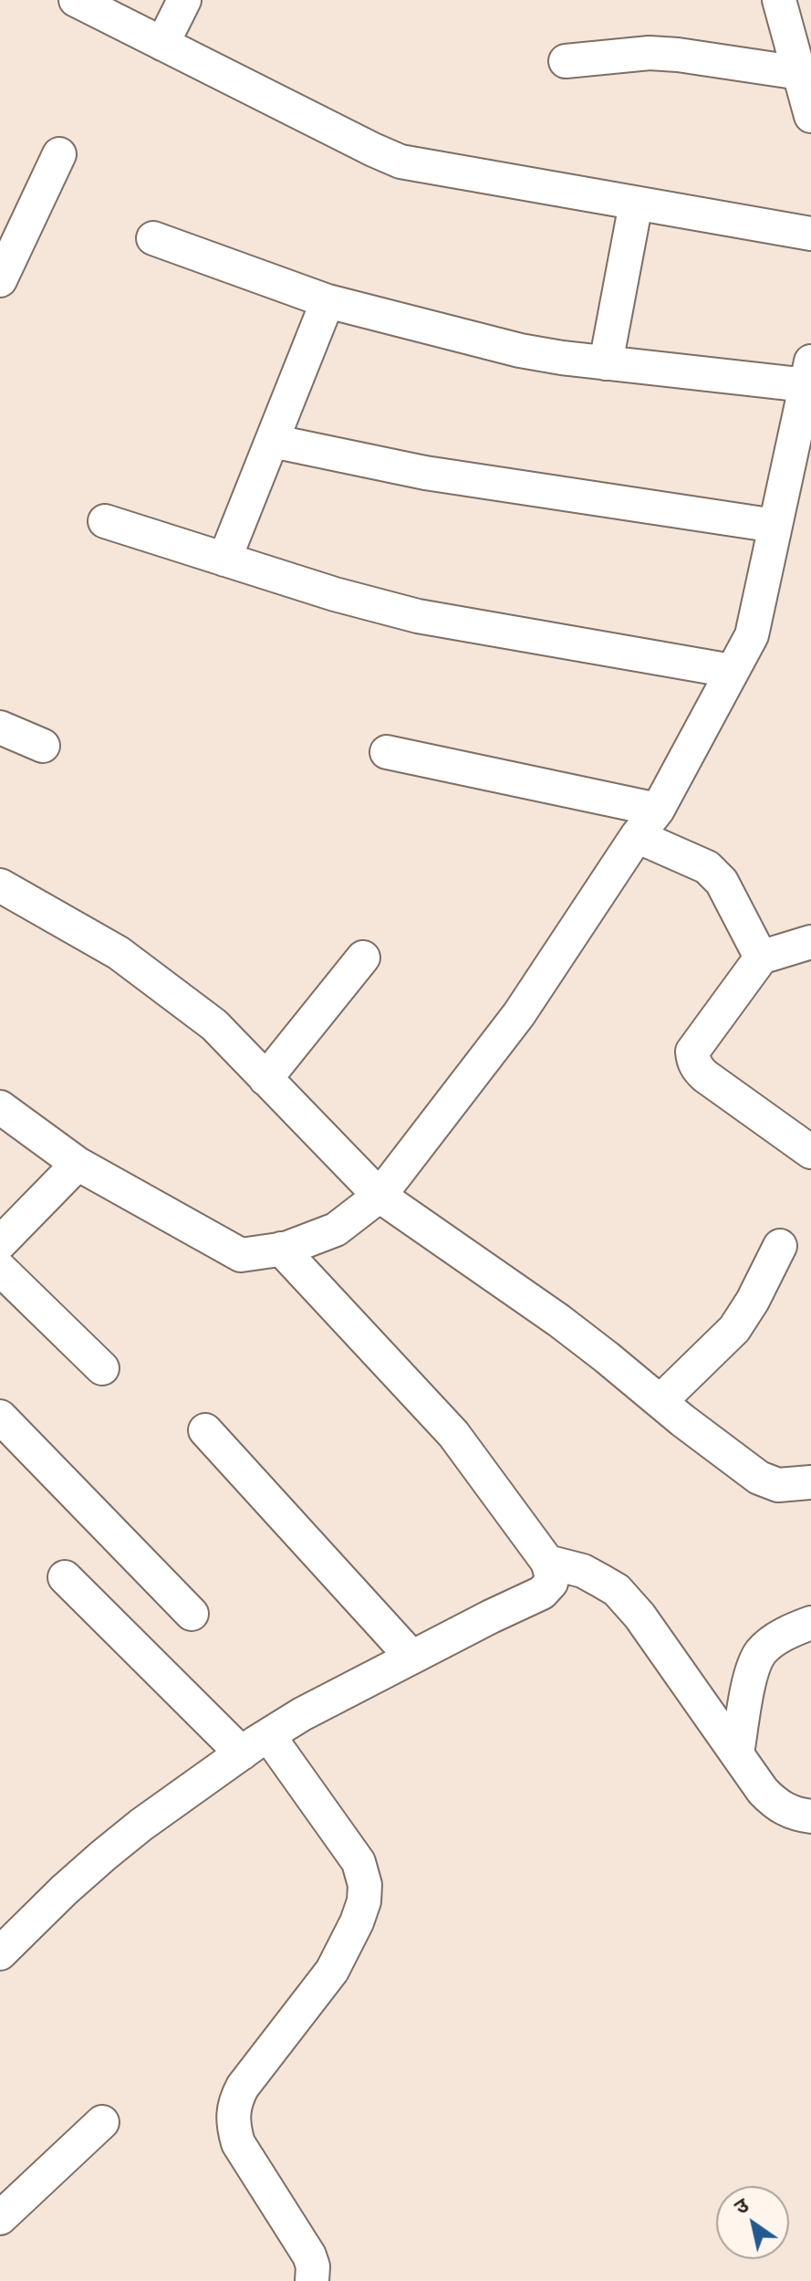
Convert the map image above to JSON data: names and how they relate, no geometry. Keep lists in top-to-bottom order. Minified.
{"north":"top left"}
